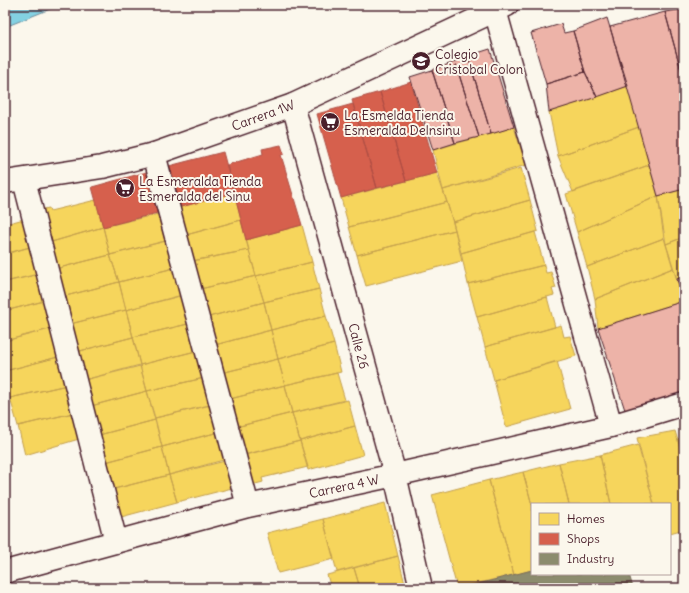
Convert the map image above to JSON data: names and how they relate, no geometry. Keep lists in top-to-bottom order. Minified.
{"streets":{"street":["Carrera 1W","Calle 26","Carrera 4 W"]},"crossings":[["Carrera 1W","Calle 26"],["Calle 26","Carrera 4 W"]],"places":{"school or university":["Colegio Cristobal Colon"],"supermarket":["La Esmelda Tienda Esmeralda Delnsinu","La Esmeralda Tienda Esmeralda del Sinu"]},"legend":["Homes","Shops","Industry"]}
